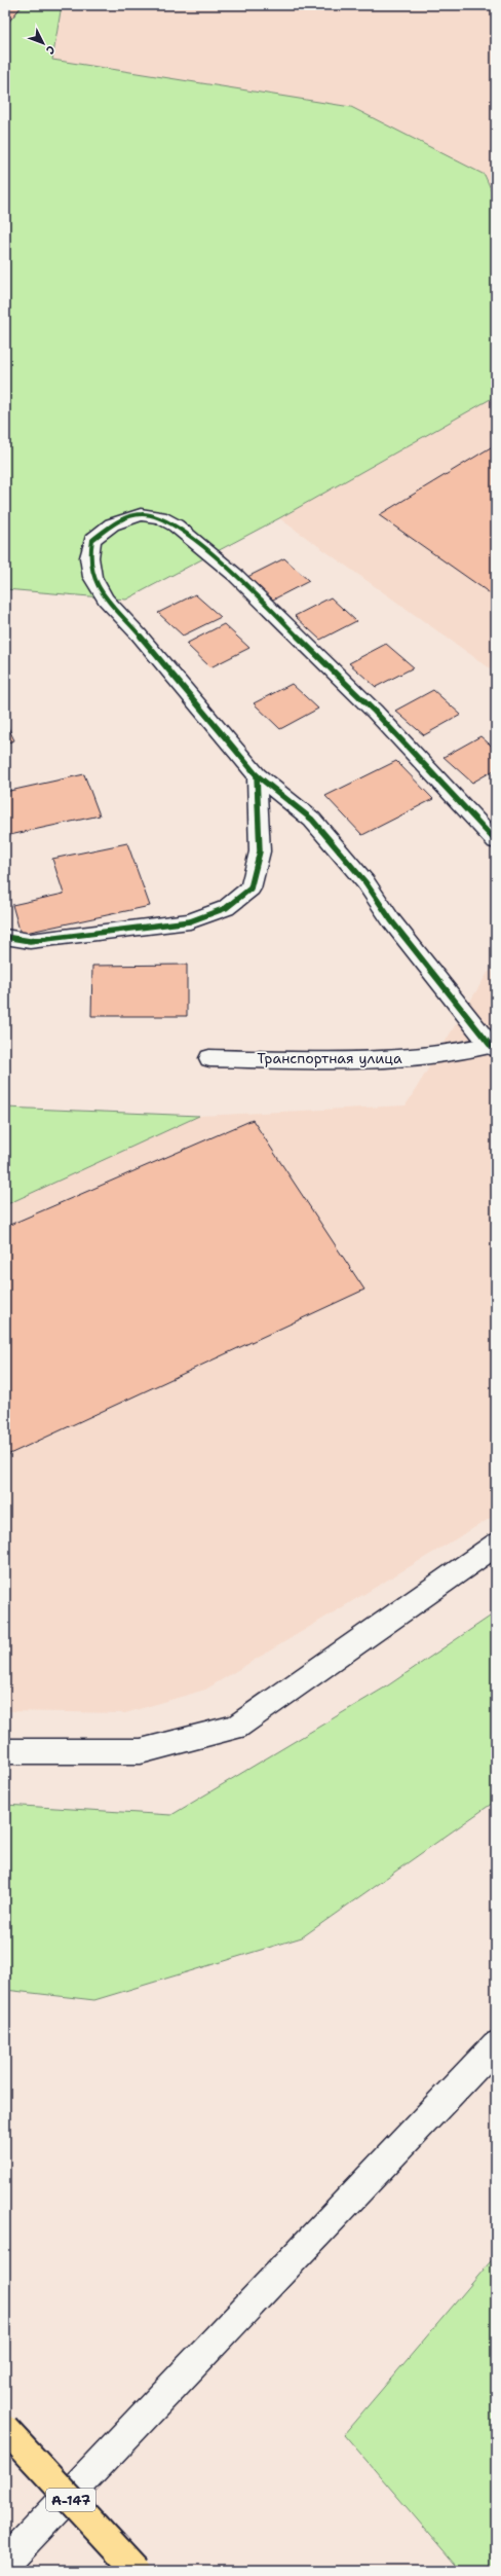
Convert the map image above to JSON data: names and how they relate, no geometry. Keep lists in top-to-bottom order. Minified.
{"streets":{"highway":["А-147"],"street":["Транспортная улица"]},"north":"bottom right"}
